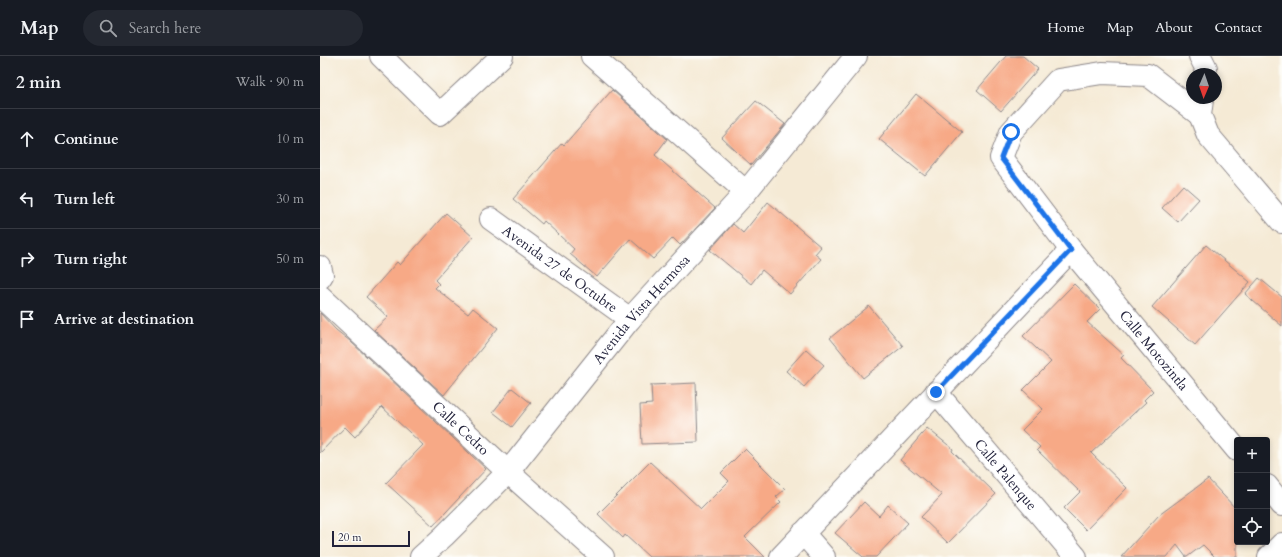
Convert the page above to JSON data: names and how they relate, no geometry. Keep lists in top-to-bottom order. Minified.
{"streets":{"street":["Avenida 27 de Octubre","Avenida Vista Hermosa","Calle Motozintla","Calle Cedro","Calle Palenque"]},"crossings":[["Avenida 27 de Octubre","Avenida Vista Hermosa"],["Avenida Vista Hermosa","Calle Cedro"]],"scale_bar":"20 m","north":"bottom","page":{"header":"Map","search":"Search here","nav":["Home","Map","About","Contact"],"heading":["2 min","Walk · 90 m"],"list":[["Continue","10 m"],["Turn left","30 m"],["Turn right","50 m"],"Arrive at destination"],"map_buttons":["+","−"],"scale":"20 m"}}
